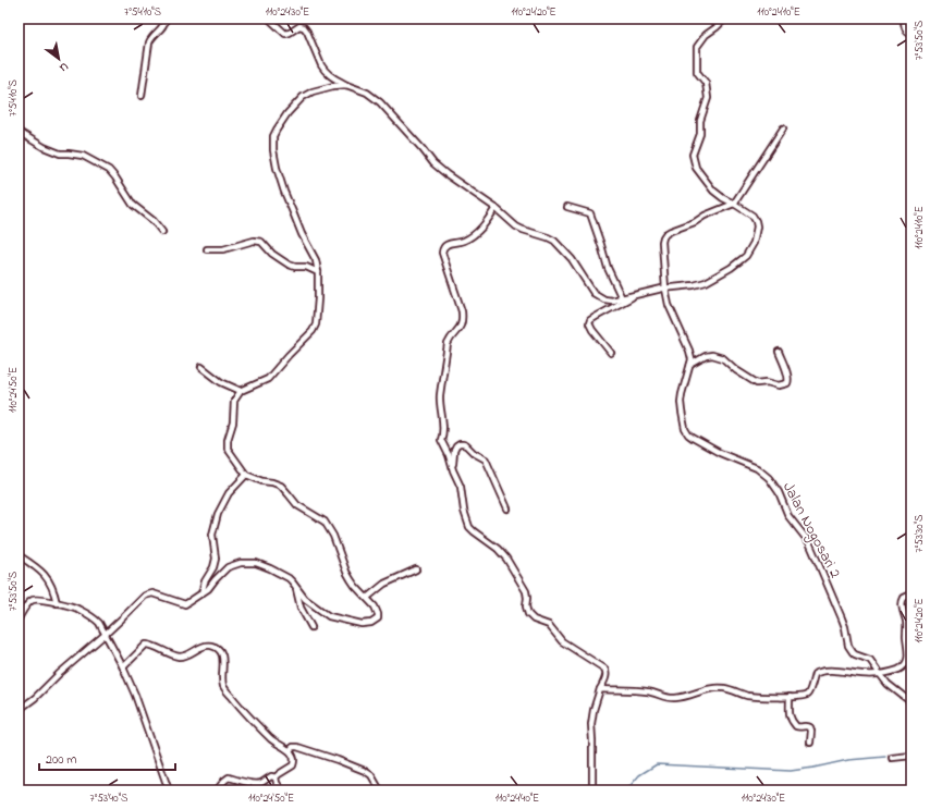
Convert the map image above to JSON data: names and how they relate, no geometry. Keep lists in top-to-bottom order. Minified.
{"streets":{"street":["Jalan Nogosari 2"]},"scale_bar":"200 m","north":"bottom right","coordinates":["7°54'10\"S","110°24'30\"E","110°24'20\"E","110°24'10\"E","7°53'50\"S","110°24'50\"E","7°53'30\"S","7°53'40\"S","110°24'40\"E"]}
